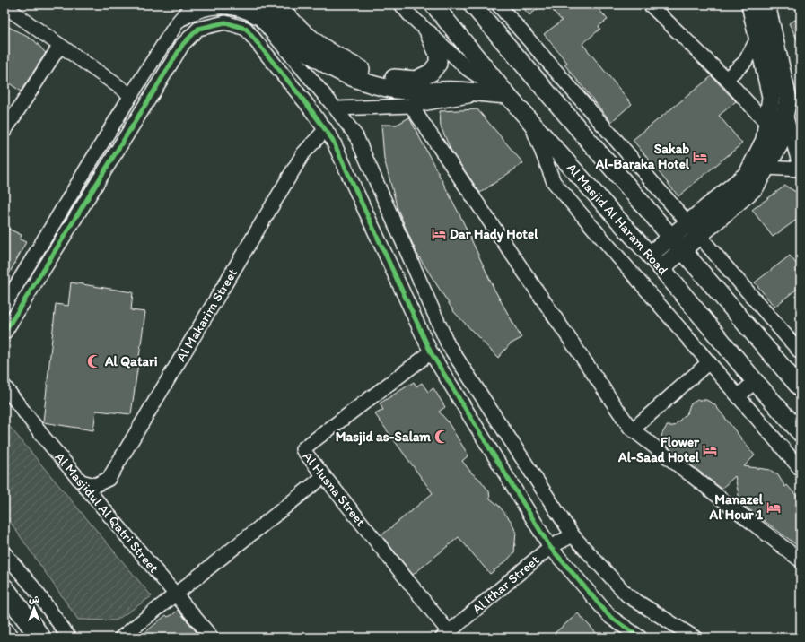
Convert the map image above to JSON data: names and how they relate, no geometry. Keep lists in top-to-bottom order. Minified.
{"streets":{"main road":["Al Masjid Al Haram Road"],"street":["Al Makarim Street","Al Husna Street","Al Masjidul Al Qatri Street","Al Ithar Street"]},"crossings":[["Al Makarim Street","Al Masjidul Al Qatri Street"],["Al Husna Street","Al Ithar Street"]],"places":{"hotel":["Sakab Al-Baraka Hotel","Dar Hady Hotel","Flower Al-Saad Hotel","Manazel Al Hour 1"],"mosque":["Al Qatari","Masjid as-Salam"]},"north":"top"}
